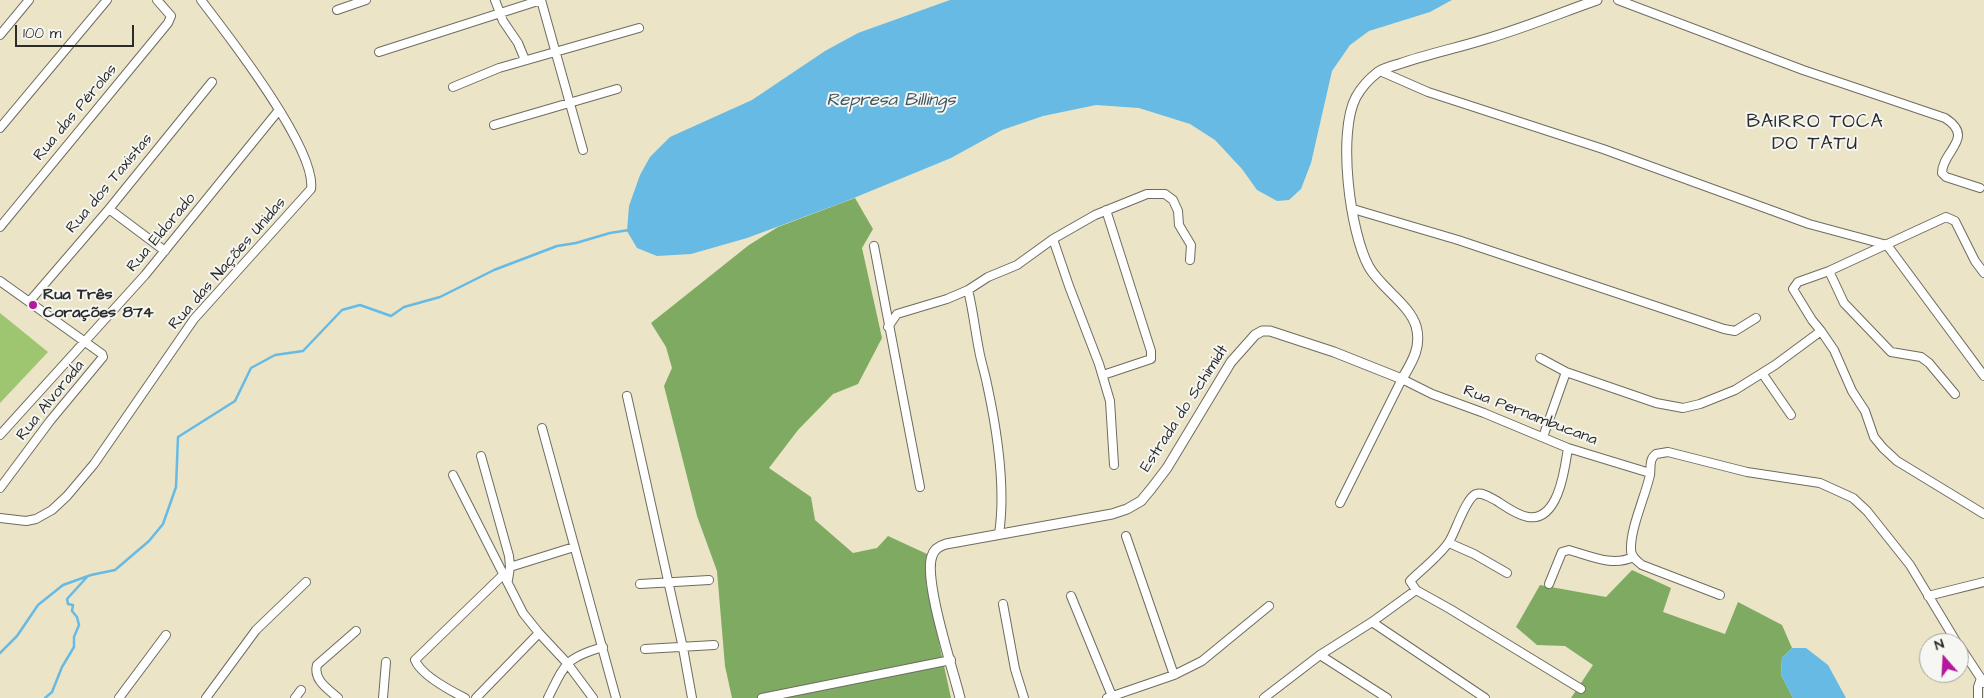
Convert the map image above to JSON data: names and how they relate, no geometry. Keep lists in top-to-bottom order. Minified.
{"streets":{"street":["Rua das Pérolas","Rua dos Taxistas","Rua Eldorado","Rua das Nações Unidas","Rua Alvorada","Estrada do Schimidt","Rua Pernambucana"]},"crossings":[["Rua Eldorado","Rua das Nações Unidas"],["Rua Eldorado","Rua Alvorada"],["Estrada do Schimidt","Rua Pernambucana"]],"districts":["BAIRRO TOCA DO TATU"],"water":["Represa Billings"],"places":["Rua Três Corações 874"],"scale_bar":"100 m","north":"top"}
